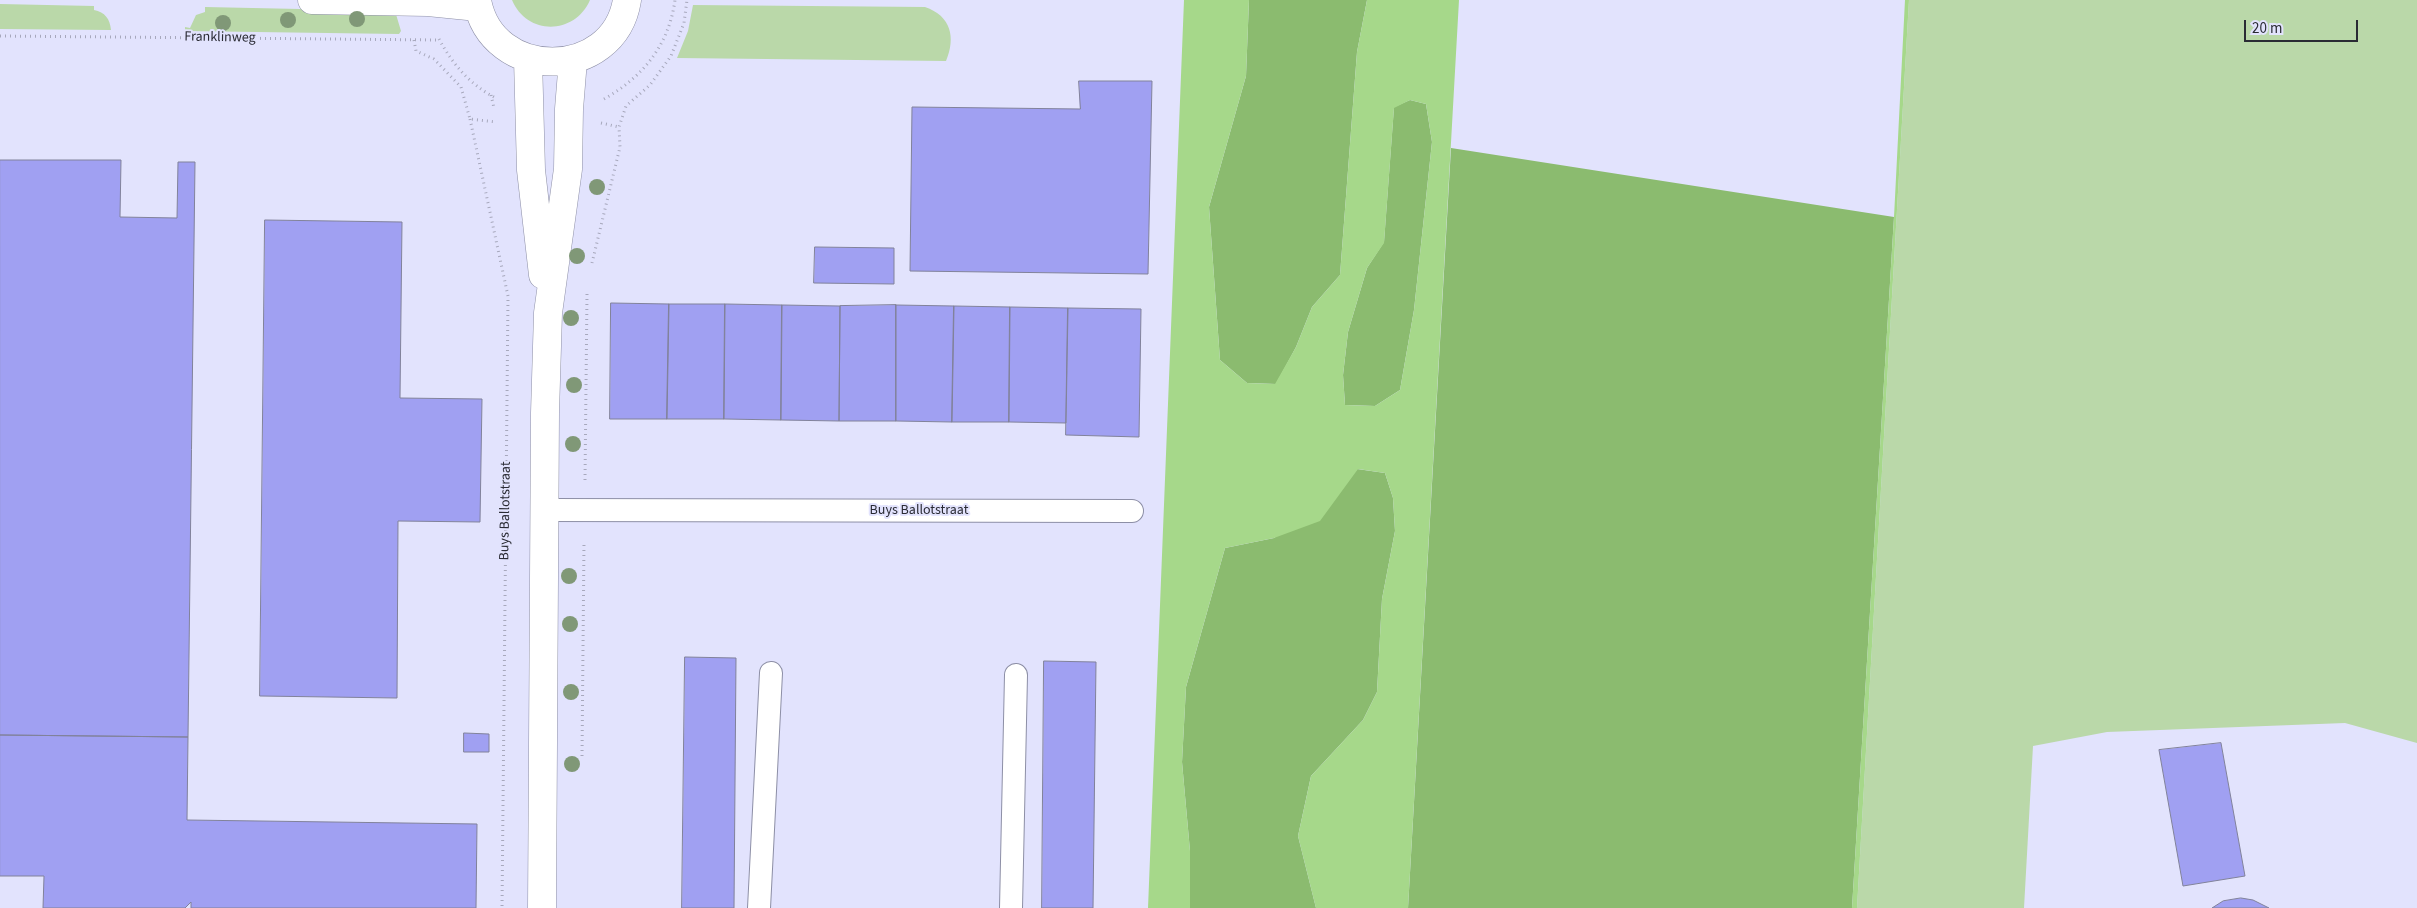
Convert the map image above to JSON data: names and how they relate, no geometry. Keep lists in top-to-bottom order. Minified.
{"streets":{"lane":["Buys Ballotstraat"],"path":["Franklinweg"]},"crossings":[["Franklinweg","Buys Ballotstraat"]],"scale_bar":"20 m"}
